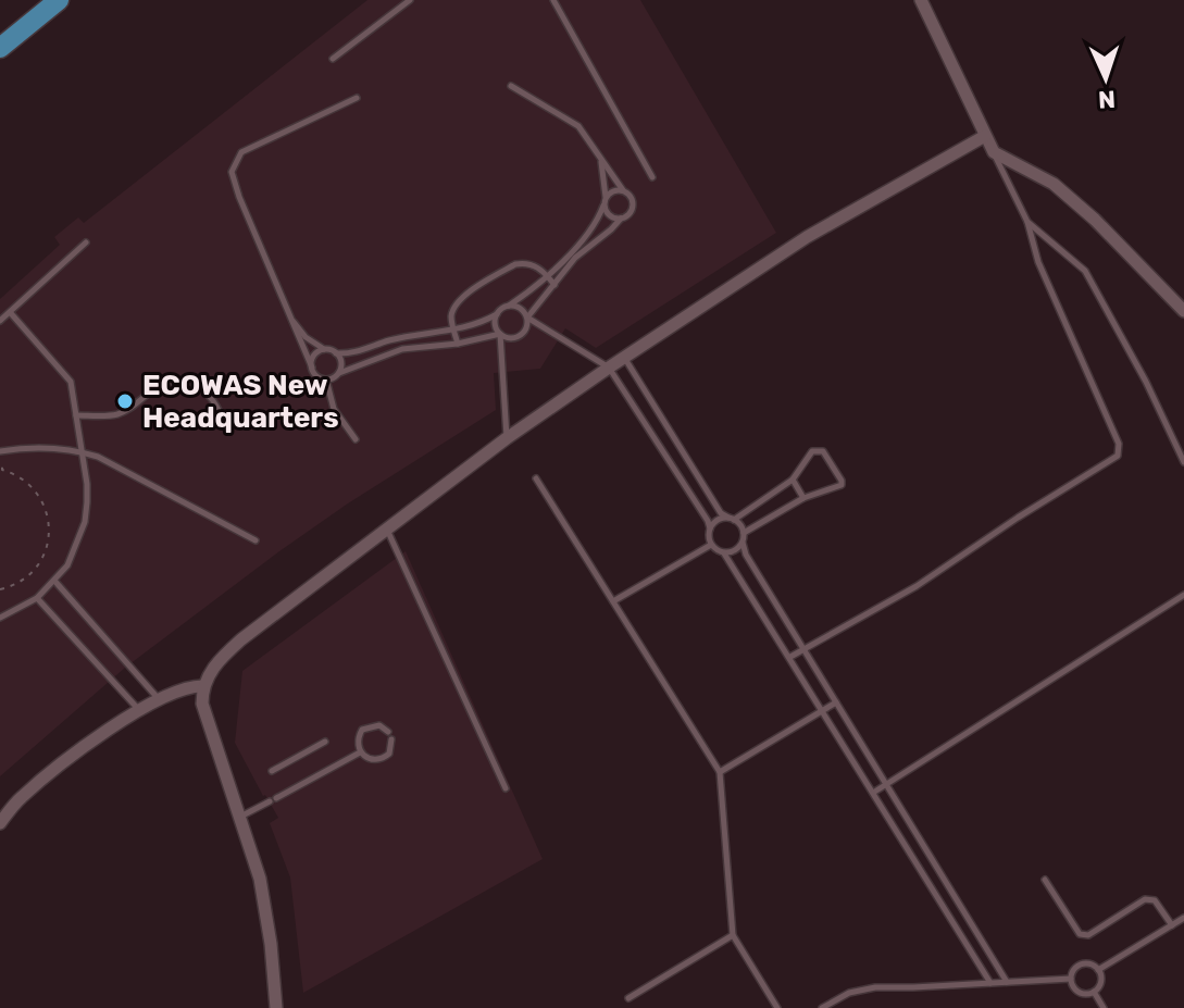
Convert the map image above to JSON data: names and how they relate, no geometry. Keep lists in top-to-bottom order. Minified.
{"places":["ECOWAS New Headquarters"],"north":"bottom"}
